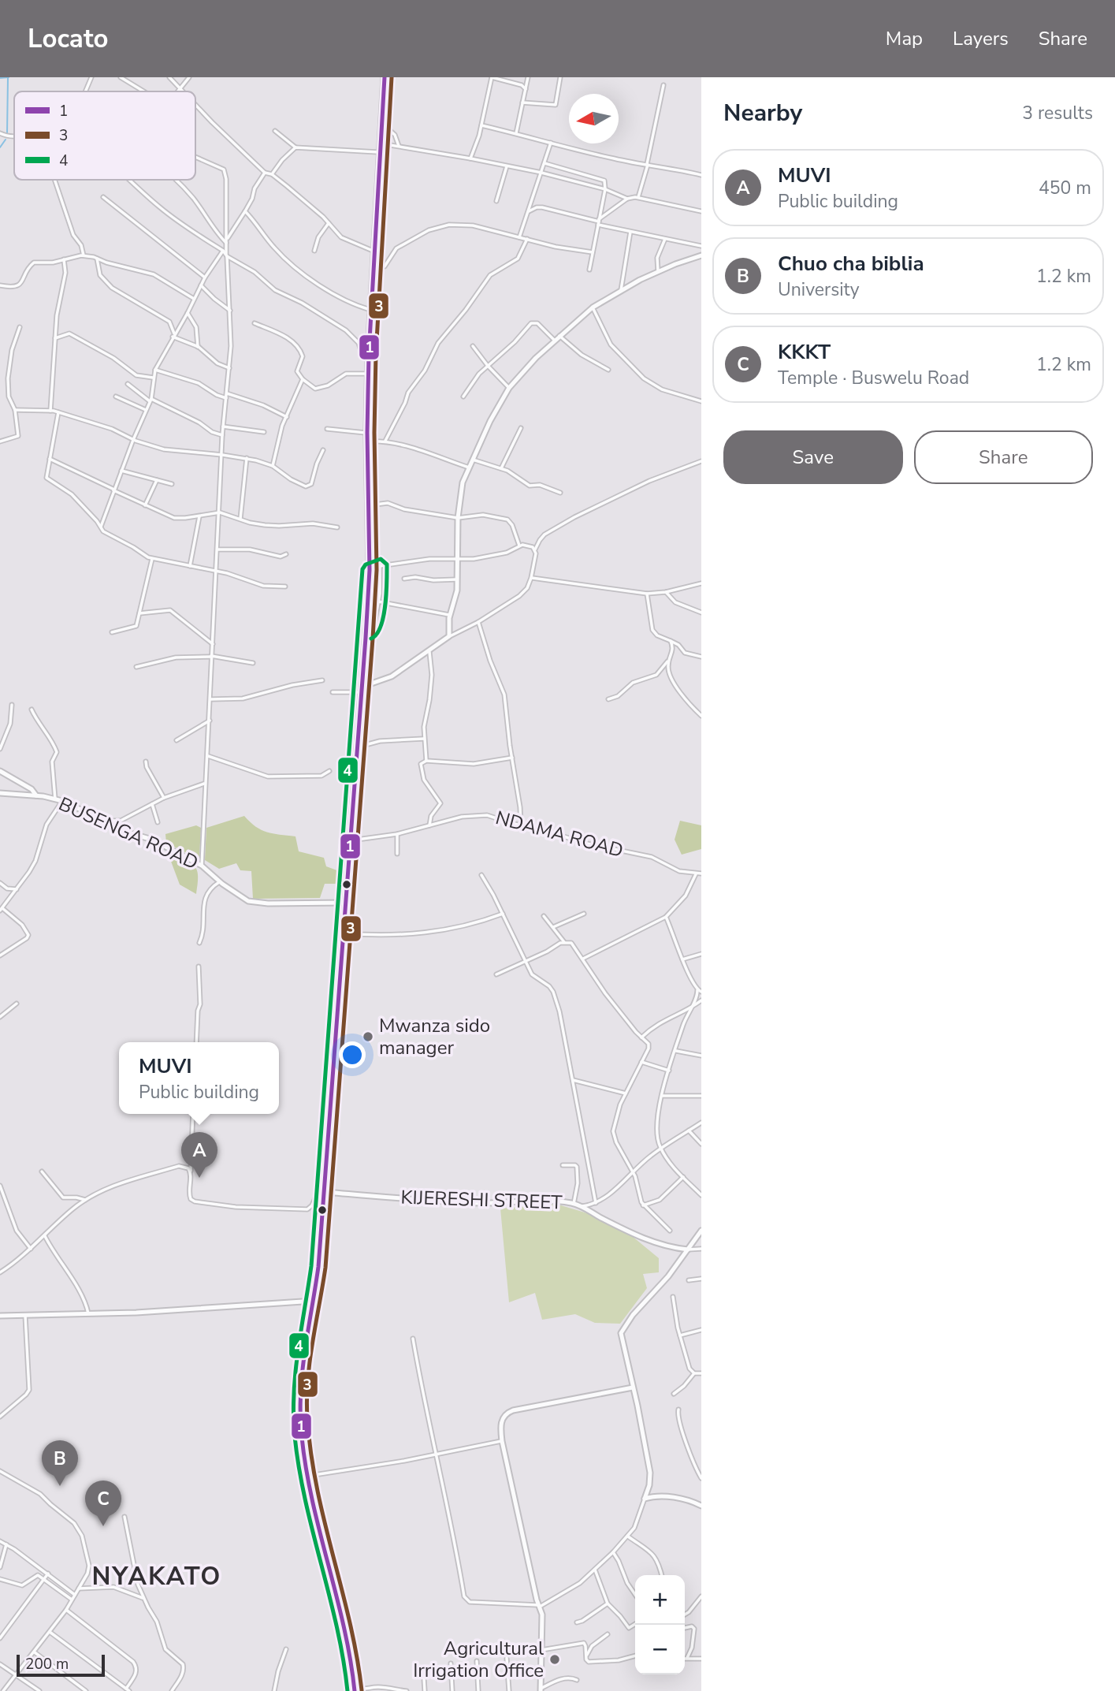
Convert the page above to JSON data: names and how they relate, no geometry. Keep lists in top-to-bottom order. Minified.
{"streets":{"street":["BUSENGA ROAD","NDAMA ROAD","KIJERESHI STREET"]},"districts":["NYAKATO"],"places":["Mwanza sido manager","Agricultural Irrigation Office"],"lines":["transit line 1","transit line 3","transit line 4"],"legend":["1","3","4"],"scale_bar":"200 m","north":"left","page":{"header":"Locato","nav":["Map","Layers","Share"],"heading":["Nearby","3 results"],"list":[{"mark":"A","name":"MUVI","note":"Public building","value":"450 m"},{"mark":"B","name":"Chuo cha biblia","note":"University","value":"1.2 km"},{"mark":"C","name":"KKKT","note":"Temple · Buswelu Road","value":"1.2 km"}],"buttons":["Save","Share"],"popup":["MUVI","Public building"],"pins":["A","B","C"],"map_buttons":["+","−"],"scale":"200 m"}}
